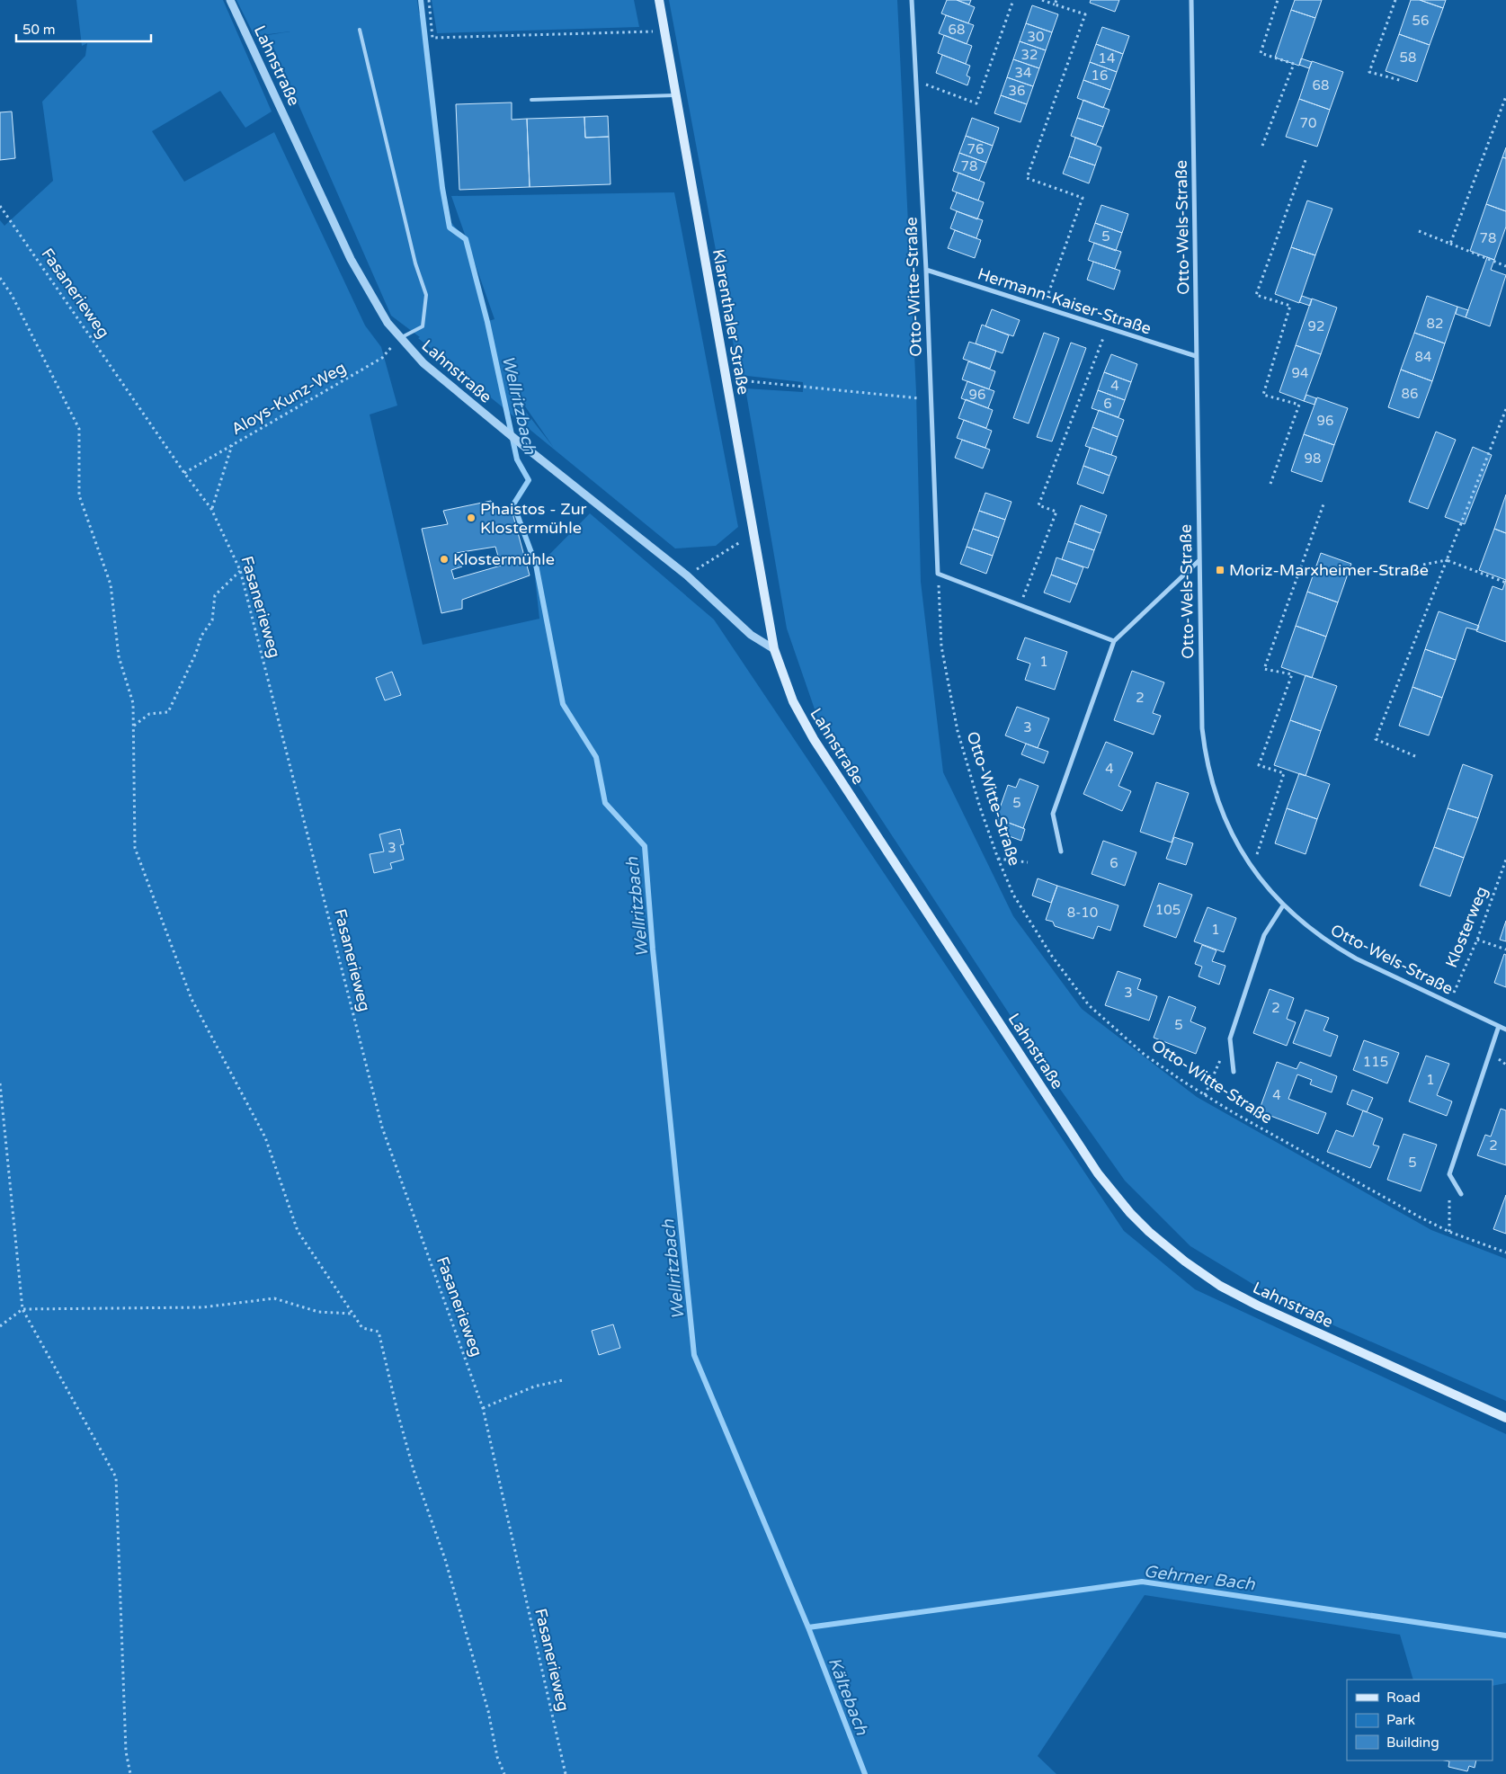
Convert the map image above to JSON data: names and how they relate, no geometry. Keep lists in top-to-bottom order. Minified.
{"streets":{"main road":["Lahnstraße","Klarenthaler Straße"],"street":["Otto-Wels-Straße","Otto-Witte-Straße","Hermann-Kaiser-Straße"],"path":["Fasanerieweg","Aloys-Kunz-Weg","Klosterweg"]},"crossings":[["Lahnstraße","Klarenthaler Straße"],["Lahnstraße","Aloys-Kunz-Weg"],["Otto-Wels-Straße","Hermann-Kaiser-Straße"],["Otto-Wels-Straße","Klosterweg"],["Otto-Witte-Straße","Hermann-Kaiser-Straße"],["Fasanerieweg","Aloys-Kunz-Weg"]],"water":["Wellritzbach","Gehrner Bach","Kältebach"],"places":{"other":["Phaistos - Zur Klostermühle","Klostermühle"],"transit":["Moriz-Marxheimer-Straße"]},"house_numbers":["56","68","30","32","58","14","34","16","68","36","70","76","78","5","78","82","92","84","94","4","86","96","6","96","98","1","2","3","4","5","3","6","105","8-10","1","3","2","5","115","1","4","2","5"],"legend":["Road","Park","Building"],"scale_bar":"50 m"}
